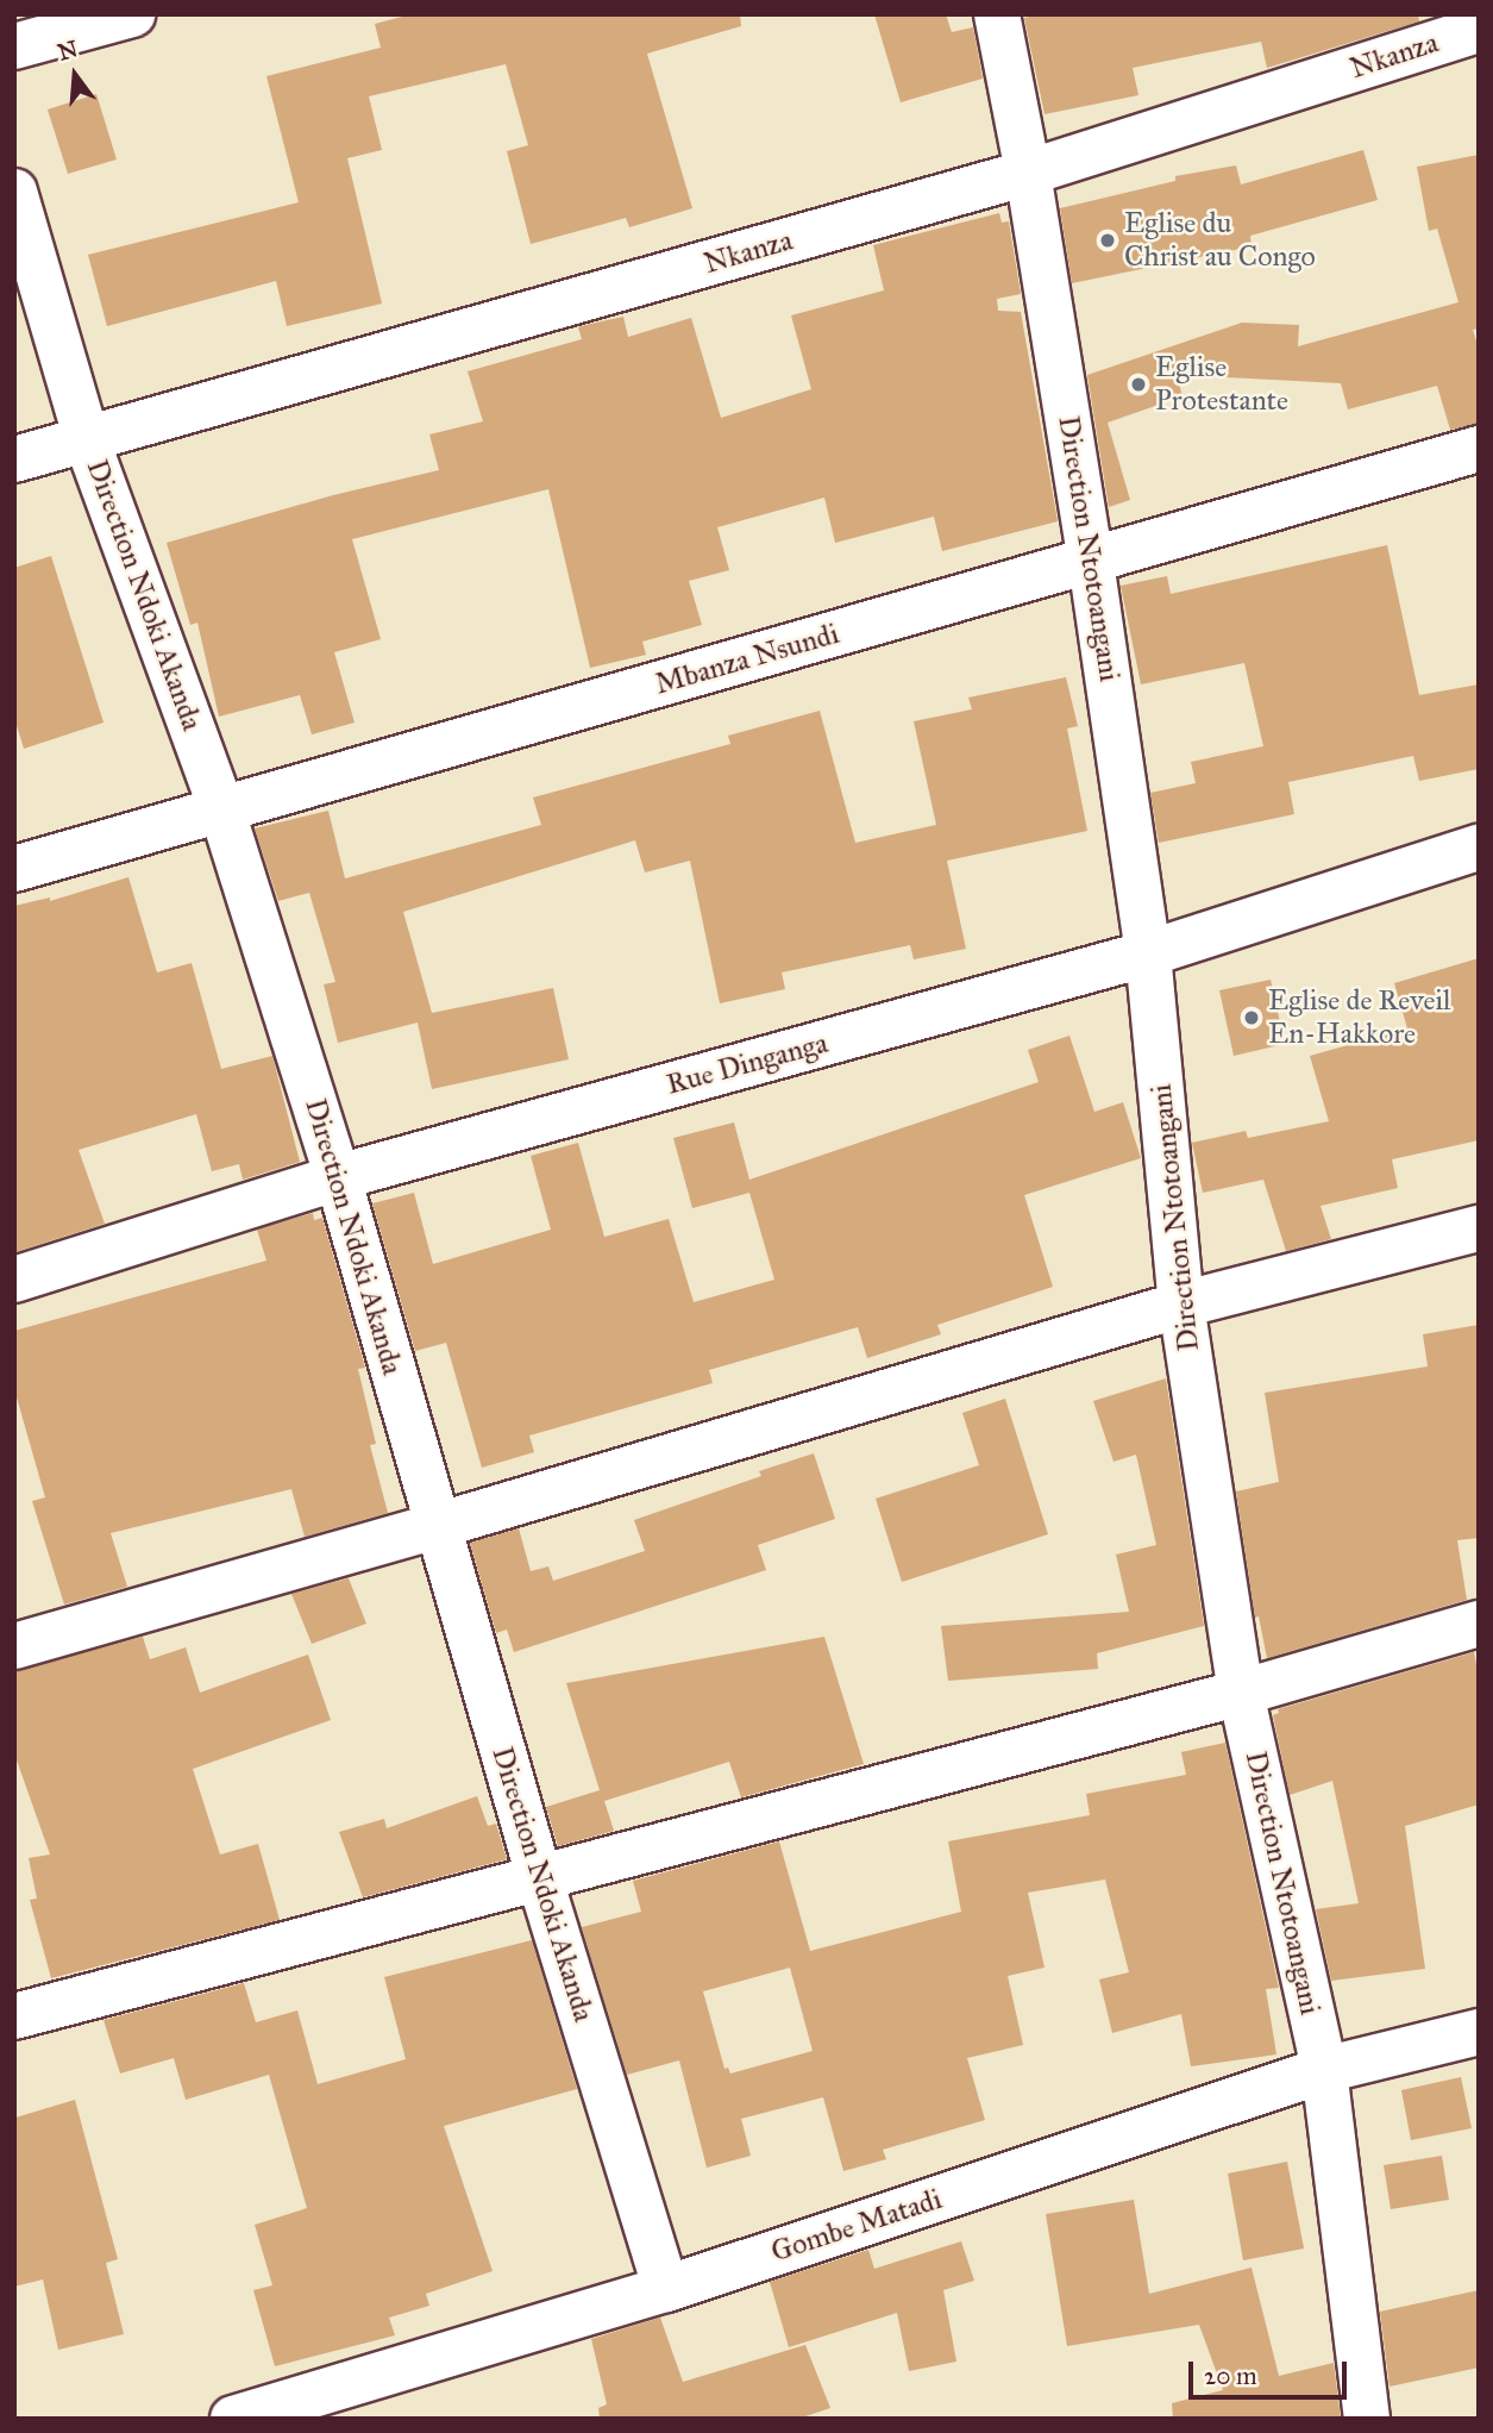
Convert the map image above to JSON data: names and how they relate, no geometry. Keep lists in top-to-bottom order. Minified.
{"streets":{"street":["Nkanza","Direction Ntotoangani","Direction Ndoki Akanda","Mbanza Nsundi","Rue Dinganga","Gombe Matadi"]},"crossings":[["Nkanza","Direction Ntotoangani"],["Nkanza","Direction Ndoki Akanda"],["Direction Ntotoangani","Mbanza Nsundi"],["Direction Ntotoangani","Rue Dinganga"],["Direction Ntotoangani","Gombe Matadi"],["Direction Ndoki Akanda","Mbanza Nsundi"],["Direction Ndoki Akanda","Rue Dinganga"],["Direction Ndoki Akanda","Gombe Matadi"]],"places":["Eglise du Christ au Congo","Eglise Protestante","Eglise de Reveil En-Hakkore"],"scale_bar":"20 m","north":"top"}
